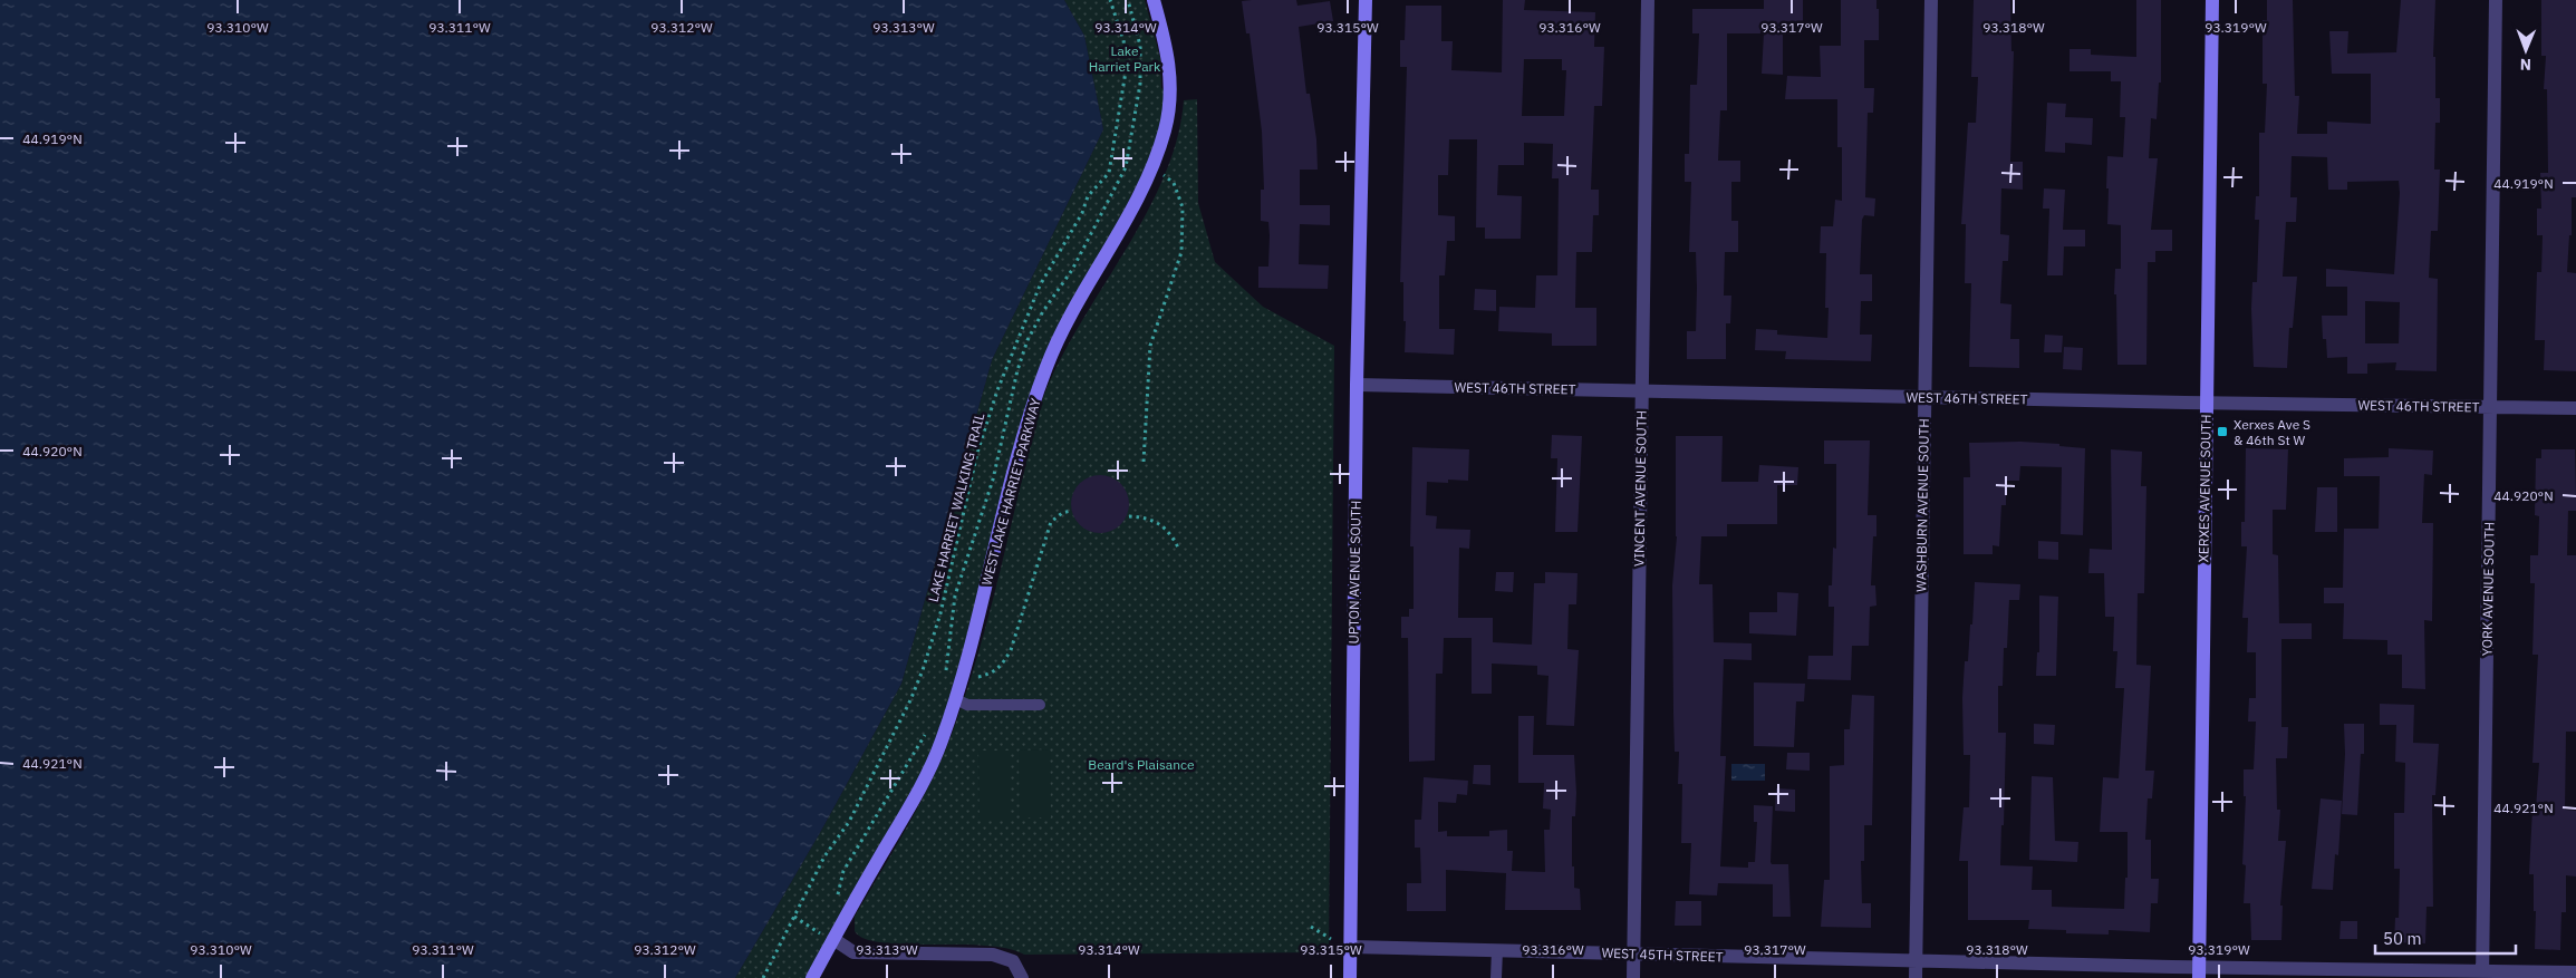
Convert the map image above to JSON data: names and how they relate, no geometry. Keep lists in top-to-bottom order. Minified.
{"streets":{"street":["WEST 46TH STREET","VINCENT AVENUE SOUTH","XERXES AVENUE SOUTH","WEST LAKE HARRIET PARKWAY","WASHBURN AVENUE SOUTH","UPTON AVENUE SOUTH","YORK AVENUE SOUTH","WEST 45TH STREET"],"path":["LAKE HARRIET WALKING TRAIL"]},"crossings":[["WEST 46TH STREET","VINCENT AVENUE SOUTH"],["WEST 46TH STREET","XERXES AVENUE SOUTH"],["WEST 46TH STREET","WASHBURN AVENUE SOUTH"],["WEST 46TH STREET","UPTON AVENUE SOUTH"],["WEST 46TH STREET","YORK AVENUE SOUTH"],["VINCENT AVENUE SOUTH","WEST 45TH STREET"],["XERXES AVENUE SOUTH","WEST 45TH STREET"],["WASHBURN AVENUE SOUTH","WEST 45TH STREET"],["UPTON AVENUE SOUTH","WEST 45TH STREET"],["YORK AVENUE SOUTH","WEST 45TH STREET"]],"parks":["Lake Harriet Park","Beard's Plaisance"],"places":{"transit":["Xerxes Ave S & 46th St W"]},"scale_bar":"50 m","north":"bottom","coordinates":["93.310°W","93.311°W","93.312°W","93.313°W","93.314°W","93.315°W","93.316°W","93.317°W","93.318°W","93.319°W","44.919°N","44.920°N","44.921°N"]}
